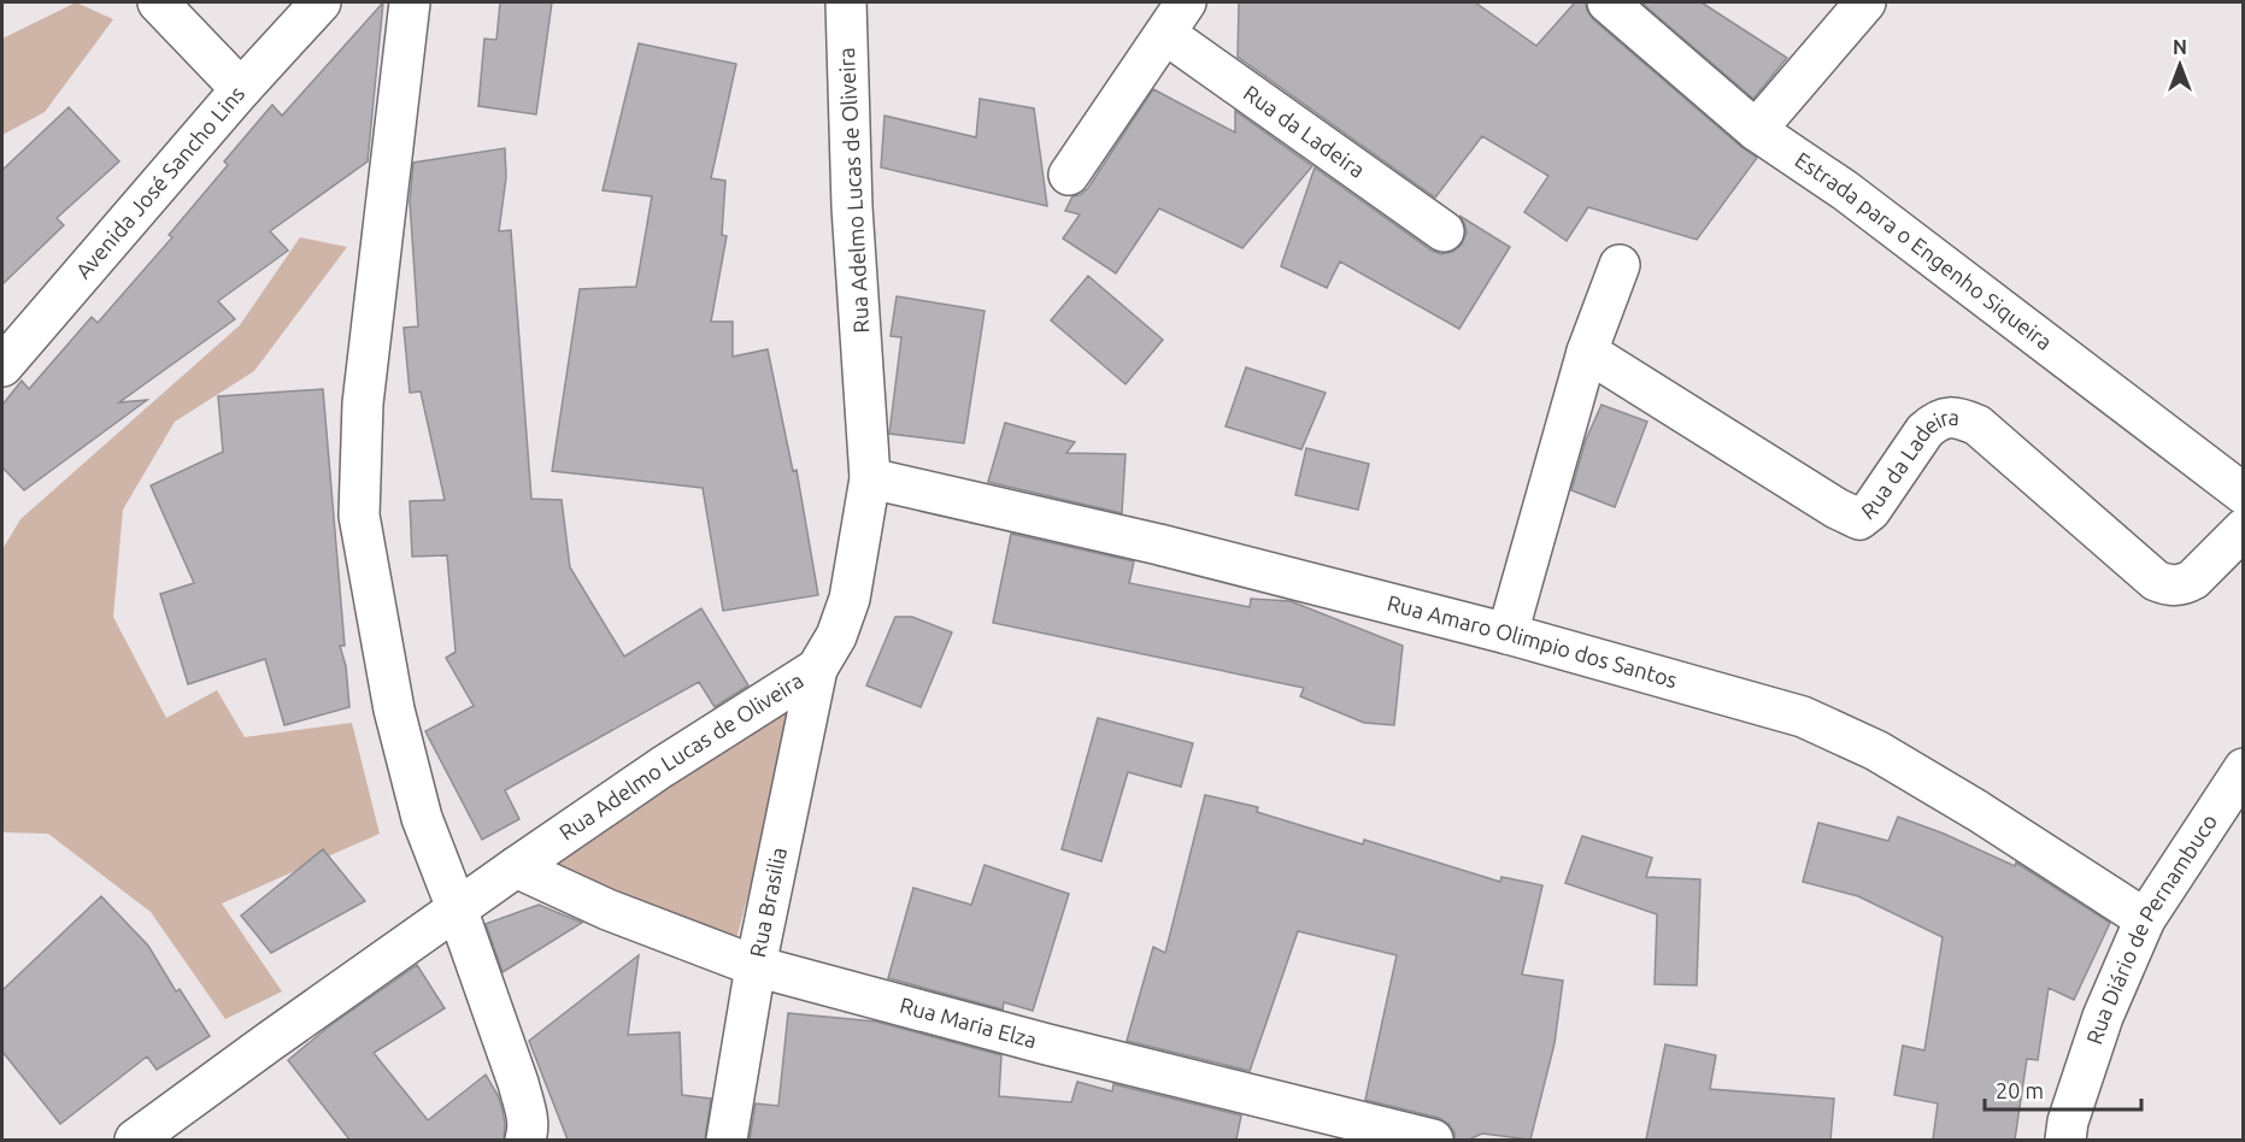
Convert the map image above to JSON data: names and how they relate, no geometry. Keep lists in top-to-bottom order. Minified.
{"streets":{"street":["Rua da Ladeira","Avenida José Sancho Lins","Rua Adelmo Lucas de Oliveira","Estrada para o Engenho Siqueira","Rua Amaro Olimpio dos Santos","Rua Brasilia","Rua Diário de Pernambuco","Rua Maria Elza"]},"crossings":[["Rua Adelmo Lucas de Oliveira","Rua Amaro Olimpio dos Santos"],["Rua Adelmo Lucas de Oliveira","Rua Brasilia"],["Rua Adelmo Lucas de Oliveira","Rua Maria Elza"],["Rua Amaro Olimpio dos Santos","Rua Diário de Pernambuco"],["Rua Brasilia","Rua Maria Elza"]],"scale_bar":"20 m","north":"top"}
